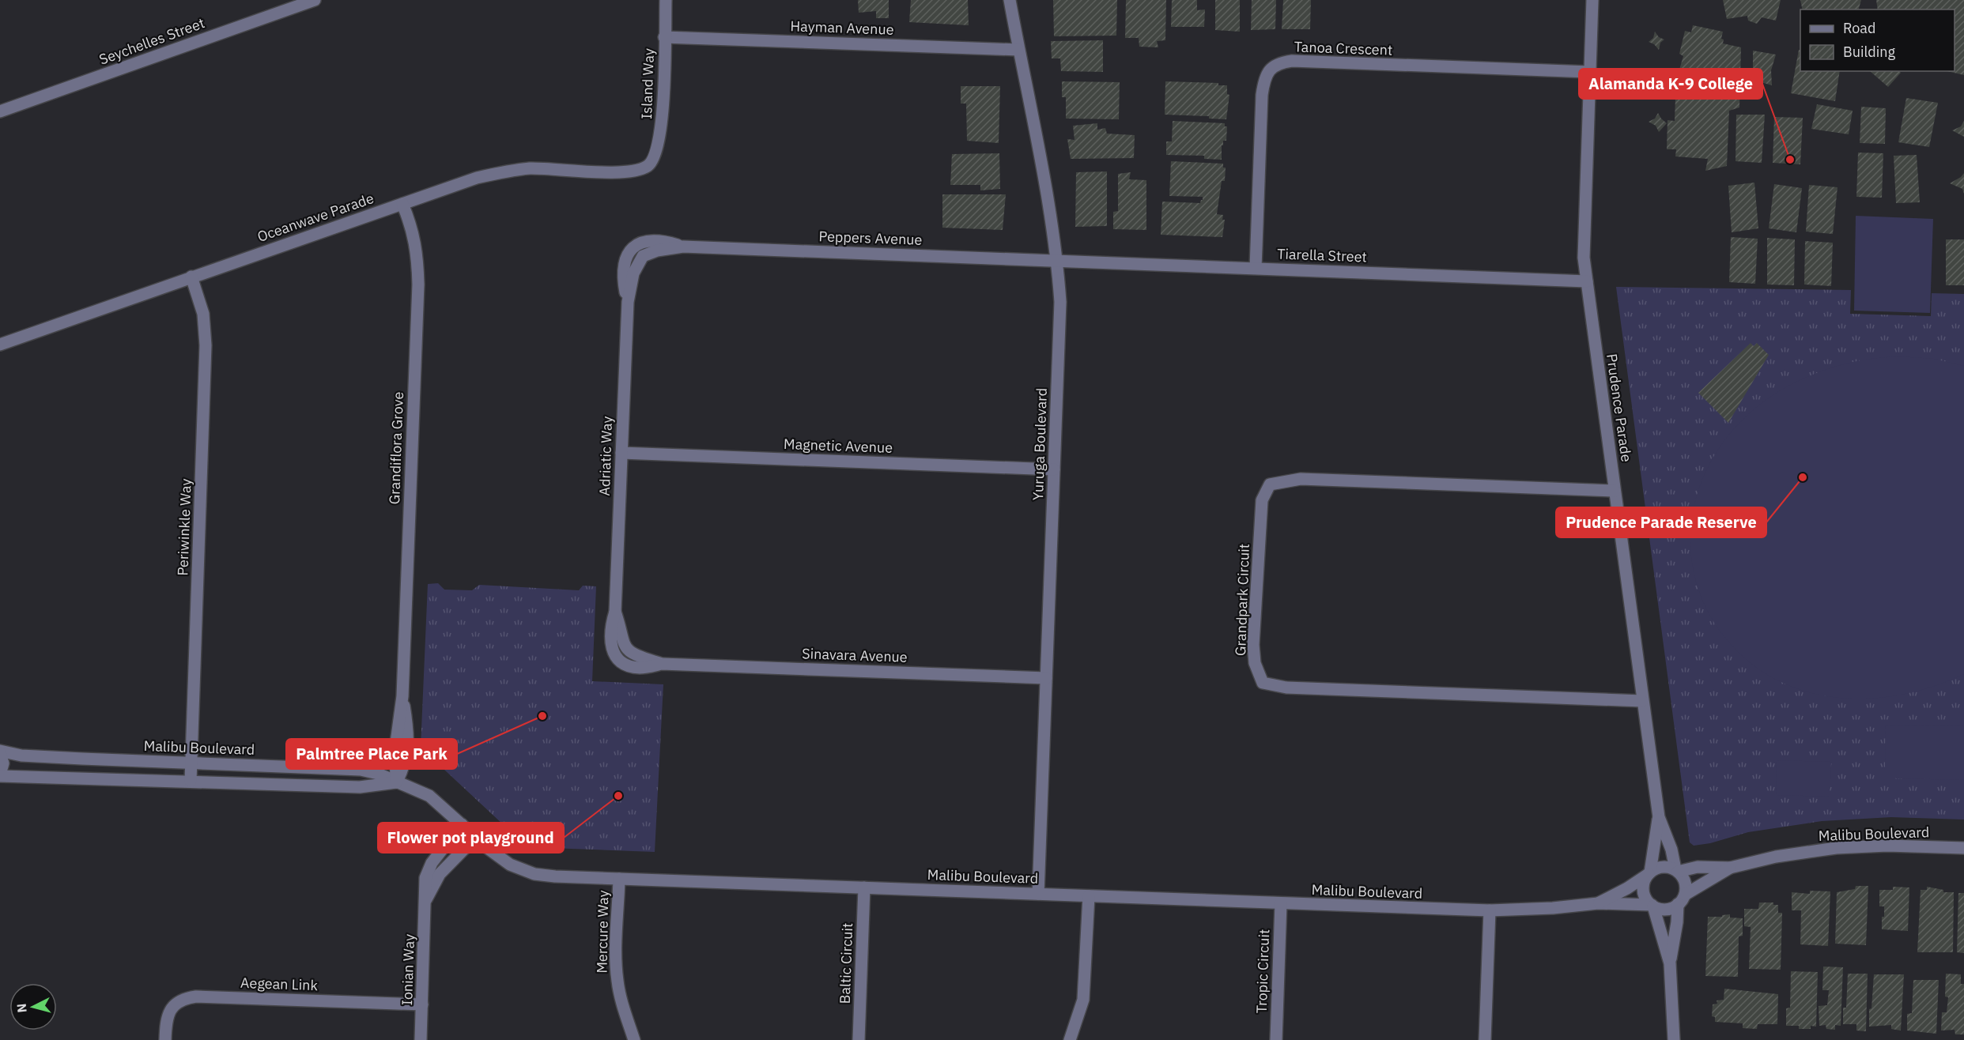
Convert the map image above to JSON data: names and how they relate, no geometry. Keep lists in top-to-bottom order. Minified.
{"streets":{"street":["Hayman Avenue","Seychelles Street","Tanoa Crescent","Island Way","Oceanwave Parade","Peppers Avenue","Tiarella Street","Prudence Parade","Yuruga Boulevard","Magnetic Avenue","Grandiflora Grove","Adriatic Way","Periwinkle Way","Grandpark Circuit","Sinavara Avenue","Malibu Boulevard","Mercure Way","Baltic Circuit","Ionian Way","Tropic Circuit","Aegean Link"]},"crossings":[["Hayman Avenue","Island Way"],["Hayman Avenue","Yuruga Boulevard"],["Tanoa Crescent","Tiarella Street"],["Tanoa Crescent","Prudence Parade"],["Island Way","Oceanwave Parade"],["Oceanwave Parade","Grandiflora Grove"],["Oceanwave Parade","Periwinkle Way"],["Peppers Avenue","Tiarella Street"],["Peppers Avenue","Yuruga Boulevard"],["Peppers Avenue","Adriatic Way"],["Tiarella Street","Prudence Parade"],["Tiarella Street","Yuruga Boulevard"],["Prudence Parade","Grandpark Circuit"],["Prudence Parade","Malibu Boulevard"],["Yuruga Boulevard","Magnetic Avenue"],["Yuruga Boulevard","Sinavara Avenue"],["Yuruga Boulevard","Malibu Boulevard"],["Magnetic Avenue","Adriatic Way"],["Grandiflora Grove","Malibu Boulevard"],["Adriatic Way","Sinavara Avenue"],["Periwinkle Way","Malibu Boulevard"],["Malibu Boulevard","Mercure Way"],["Malibu Boulevard","Baltic Circuit"],["Malibu Boulevard","Ionian Way"],["Malibu Boulevard","Tropic Circuit"],["Ionian Way","Aegean Link"]],"places":["Alamanda K-9 College","Prudence Parade Reserve","Palmtree Place Park","Flower pot playground"],"legend":["Road","Building"],"north":"left"}
